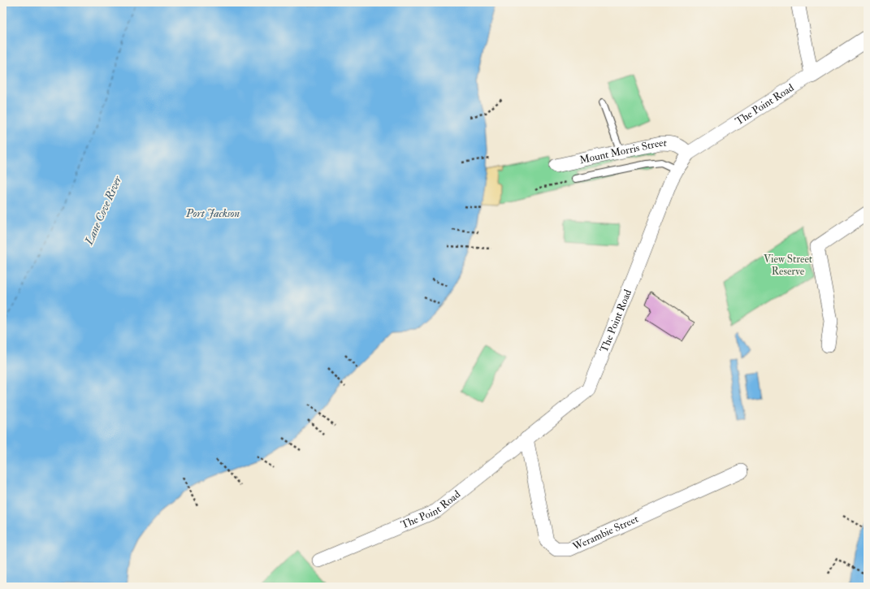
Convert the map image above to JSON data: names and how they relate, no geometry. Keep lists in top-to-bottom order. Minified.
{"streets":{"street":["The Point Road","Mount Morris Street","Werambie Street"]},"crossings":[["The Point Road","Mount Morris Street"],["The Point Road","Werambie Street"]],"water":["Lane Cove River","Port Jackson"],"parks":["View Street Reserve"]}
